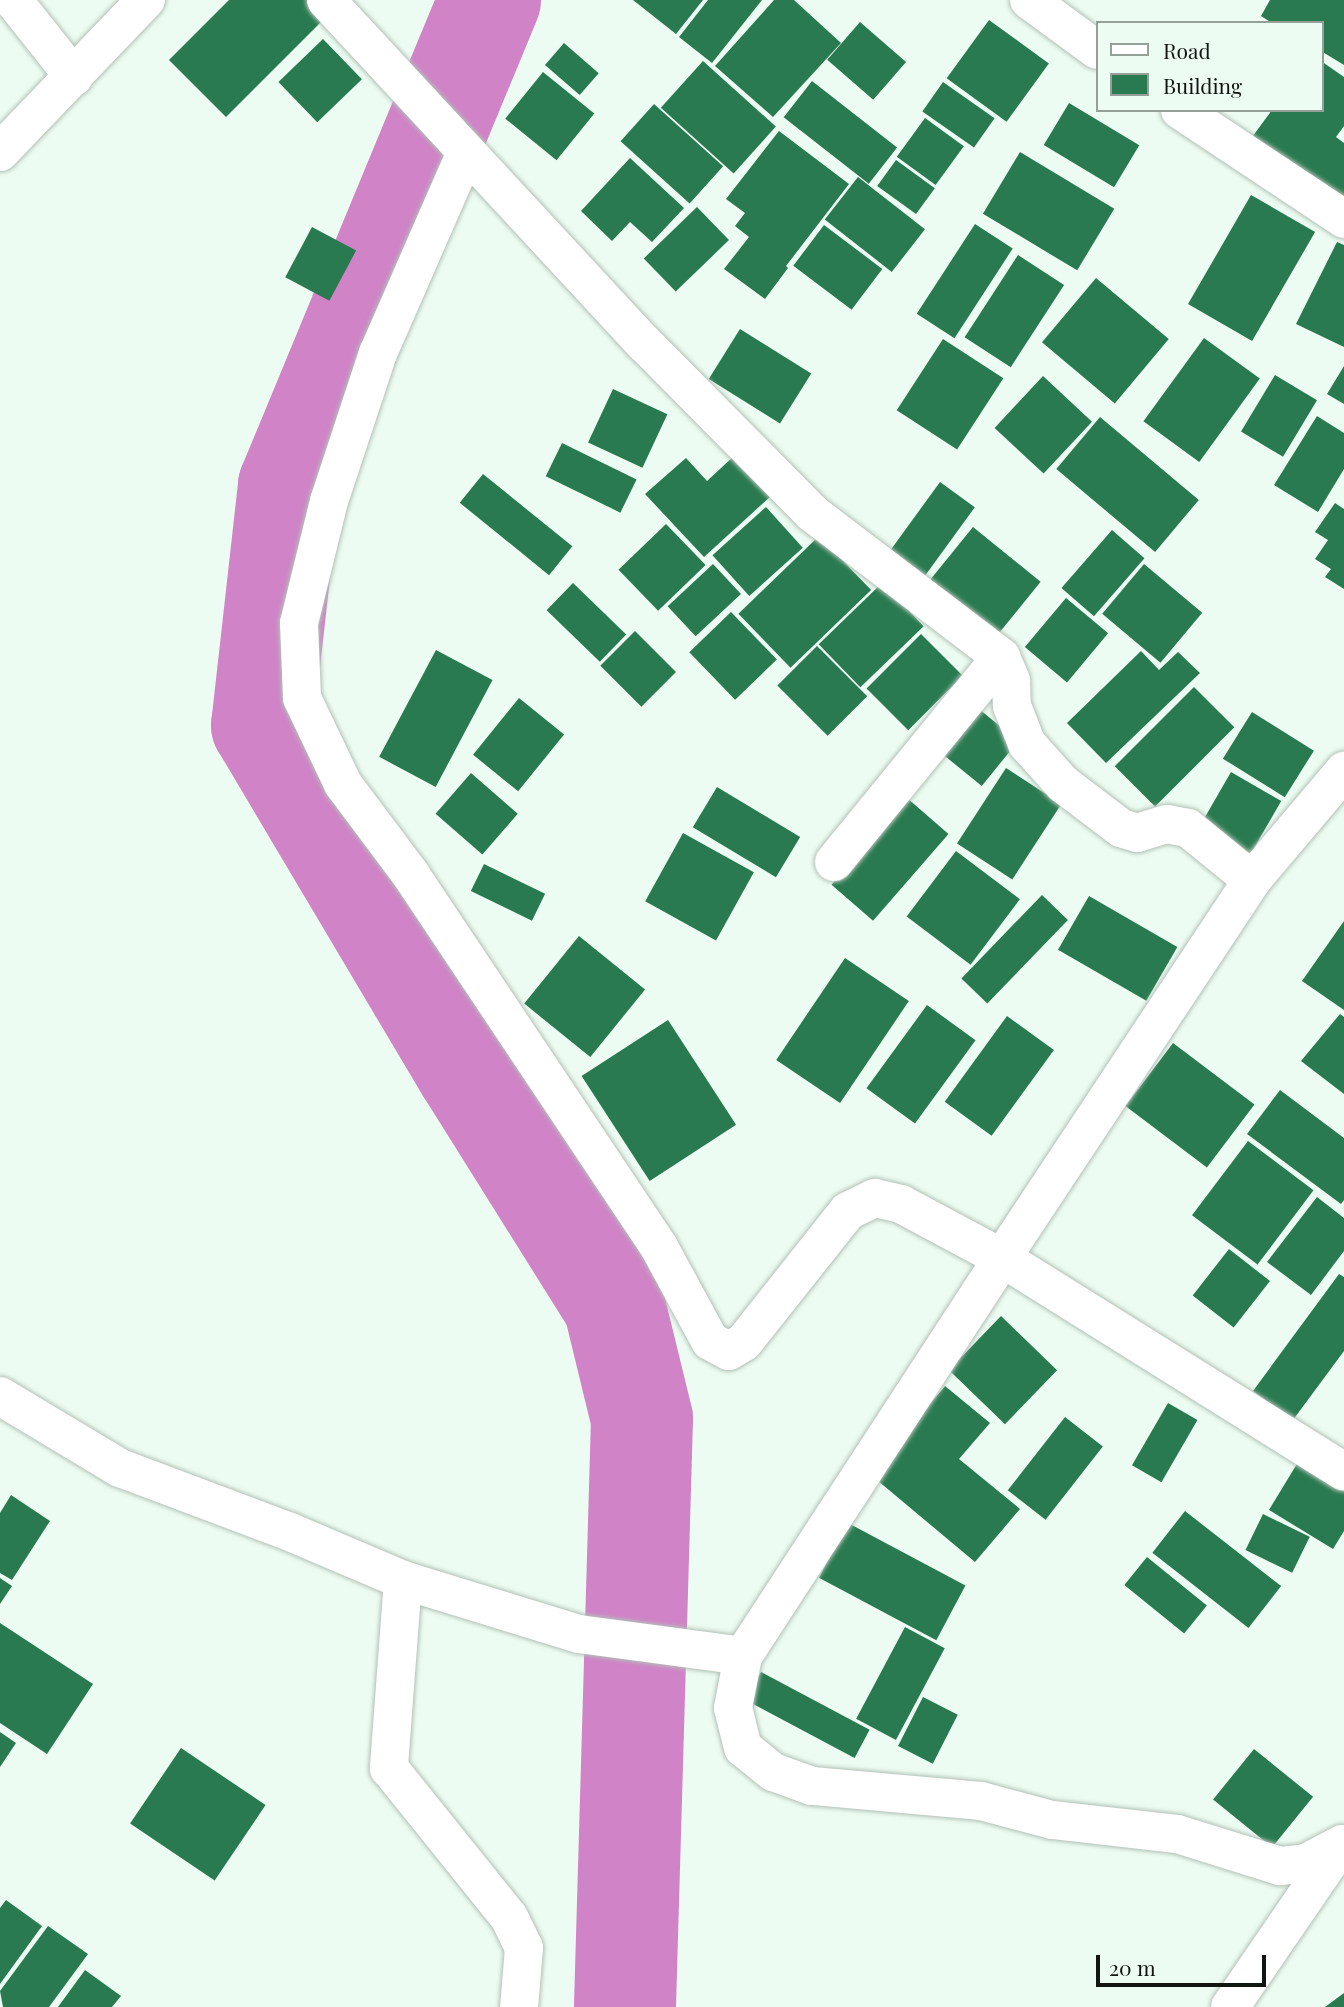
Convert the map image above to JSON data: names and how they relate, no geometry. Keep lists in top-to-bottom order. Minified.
{"legend":["Road","Building"],"scale_bar":"20 m"}
